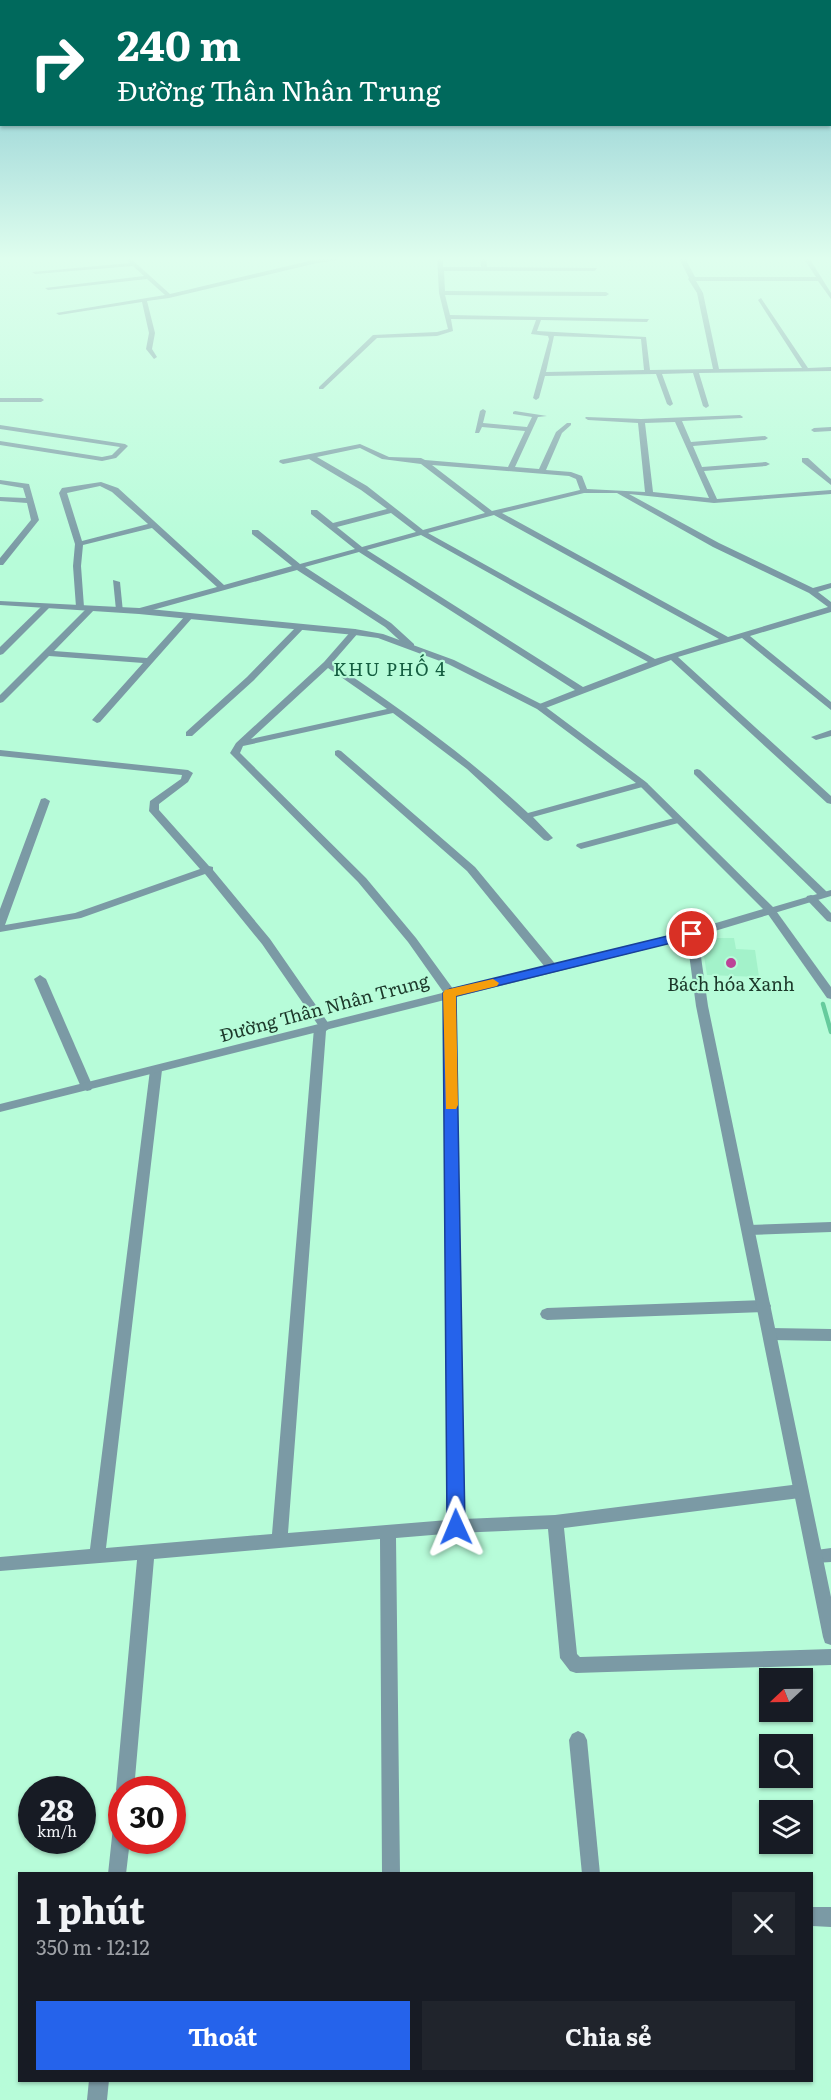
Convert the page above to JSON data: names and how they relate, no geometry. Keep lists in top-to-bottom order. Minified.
{"streets":{"street":["Đường Thân Nhân Trung"]},"districts":["KHU PHỐ 4"],"places":["Bách hóa Xanh"],"north":"left","page":{"turn":["240 m","Đường Thân Nhân Trung"],"speed":"28 km/h","limit":"30","heading":["1 phút","350 m · 12:12"],"buttons":["Thoát","Chia sẻ"]}}
